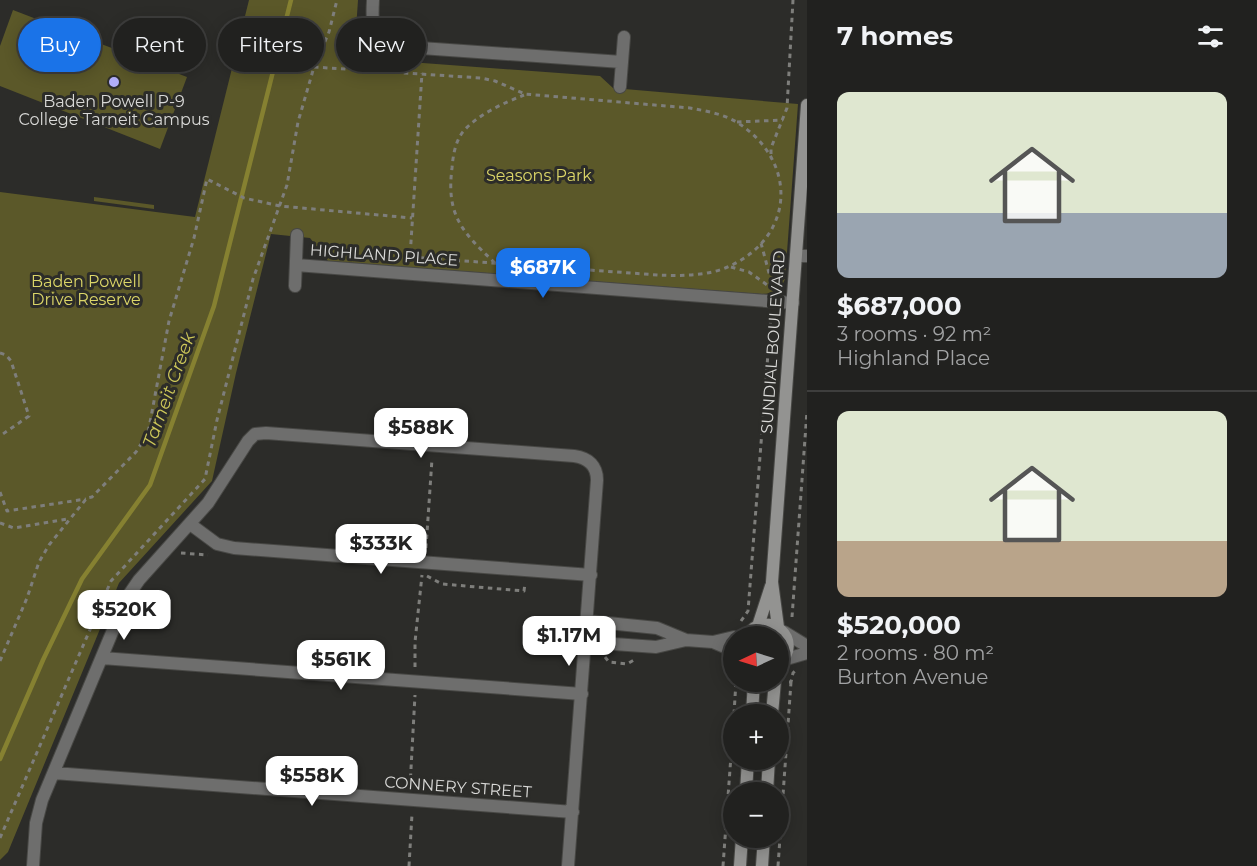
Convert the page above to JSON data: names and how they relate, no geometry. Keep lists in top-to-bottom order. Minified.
{"streets":{"street":["HIGHLAND PLACE","SUNDIAL BOULEVARD","CONNERY STREET"]},"crossings":[["HIGHLAND PLACE","SUNDIAL BOULEVARD"]],"water":["Tarneit Creek"],"parks":["Seasons Park","Baden Powell Drive Reserve"],"places":["Baden Powell P-9 College Tarneit Campus"],"north":"left","page":{"heading":"7 homes","chip":["Buy","Rent","Filters","New"],"list":[{"name":"$687,000","note":"3 rooms · 92 m² · Highland Place"},{"name":"$520,000","note":"2 rooms · 80 m² · Burton Avenue"}],"price":["$687K","$588K","$333K","$520K","$1.17M","$561K","$558K"],"map_buttons":["+","−"]}}
